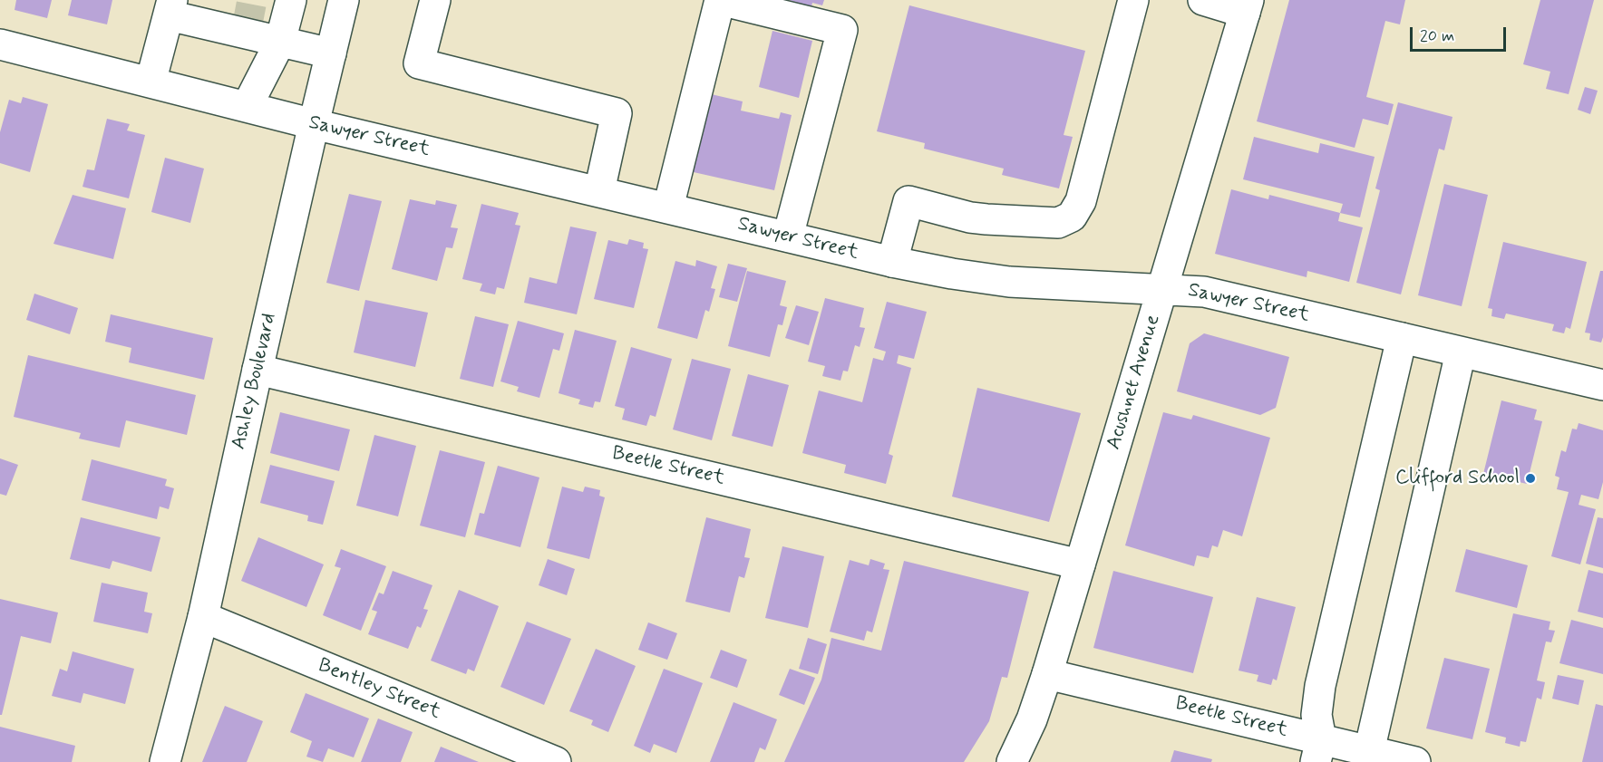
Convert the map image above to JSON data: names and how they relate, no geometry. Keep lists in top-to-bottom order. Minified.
{"streets":{"main road":["Sawyer Street","Ashley Boulevard","Acushnet Avenue","Beetle Street","Bentley Street"]},"crossings":[["Sawyer Street","Ashley Boulevard"],["Sawyer Street","Acushnet Avenue"],["Ashley Boulevard","Beetle Street"],["Ashley Boulevard","Bentley Street"],["Acushnet Avenue","Beetle Street"]],"places":["Clifford School"],"scale_bar":"20 m"}
